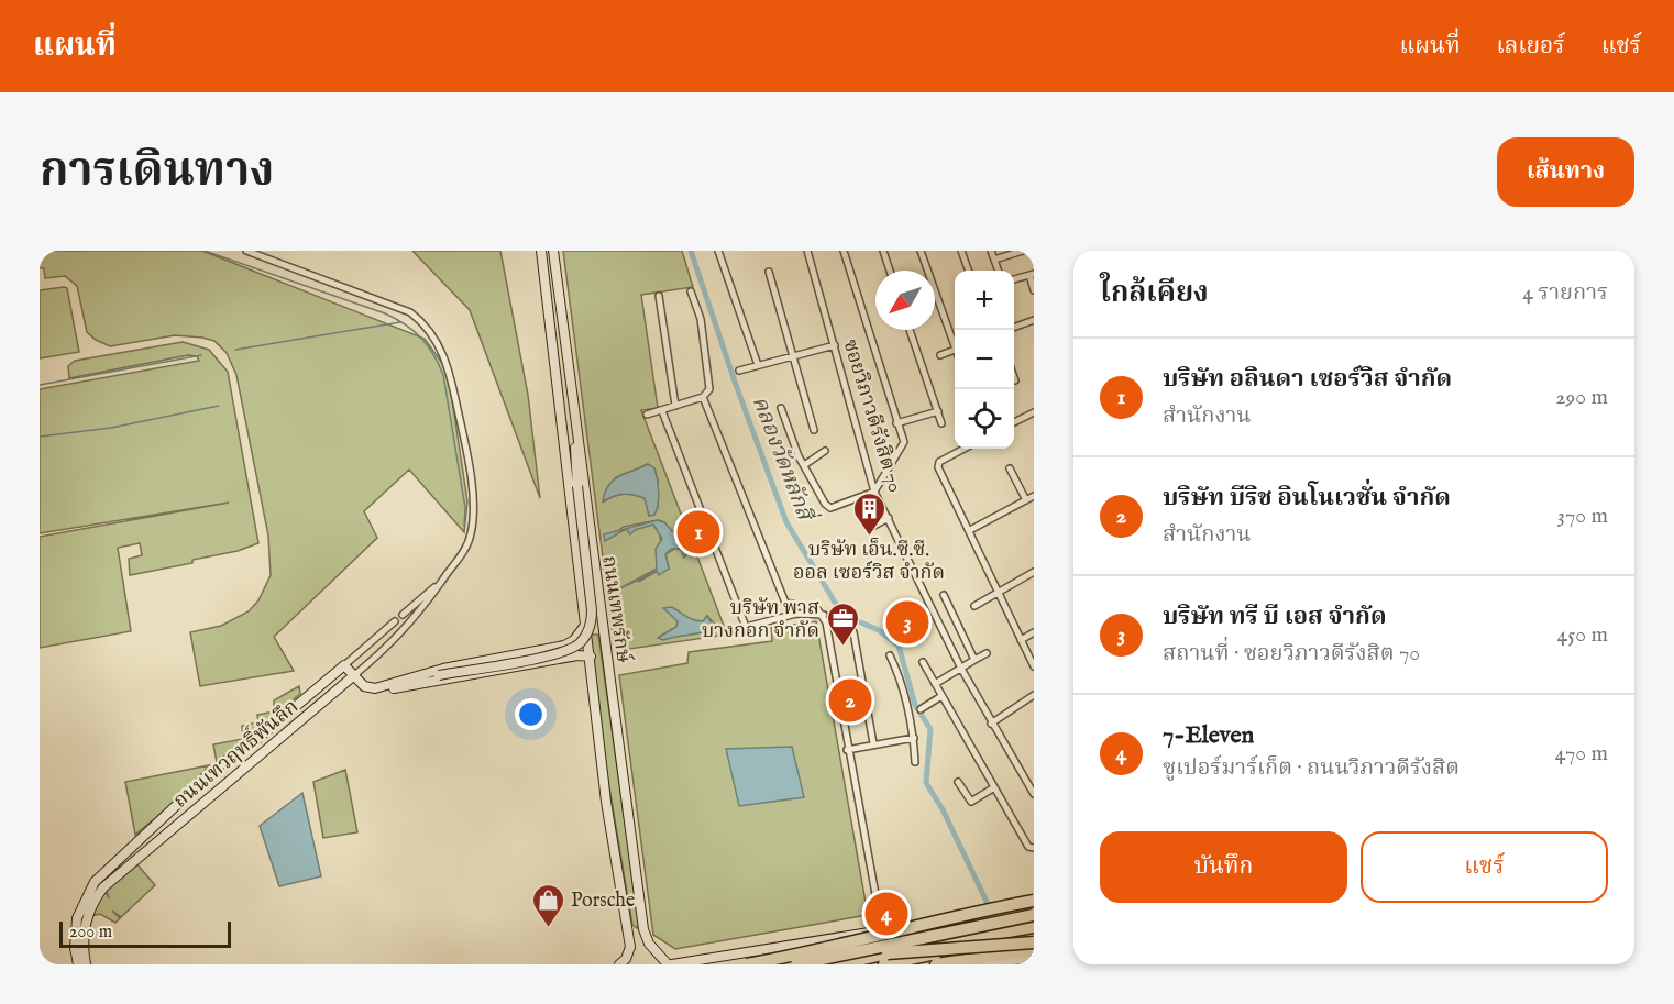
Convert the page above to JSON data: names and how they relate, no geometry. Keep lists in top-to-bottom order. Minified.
{"streets":{"main road":["ถนนเทพรักษ์","ถนนเทวฤทธิ์พันลึก"],"street":["ซอยวิภาวดีรังสิต 70"]},"water":["คลองวัดหลักสี่"],"places":{"building":["บริษัท เอ็น.ซี.ซี. ออล เซอร์วิส จำกัด"],"office":["บริษัท พาส บางกอก จำกัด"],"shop":["Porsche"]},"scale_bar":"200 m","north":"bottom left","page":{"header":"แผนที่","nav":["แผนที่","เลเยอร์","แชร์"],"title":"การเดินทาง","buttons":["เส้นทาง",["บันทึก","แชร์"]],"heading":["ใกล้เคียง","4 รายการ"],"map_buttons":["+","−"],"list":[{"mark":"1","name":"บริษัท อลินดา เซอร์วิส จำกัด","note":"สำนักงาน","value":"290 m"},{"mark":"2","name":"บริษัท บีริช อินโนเวชั่น จำกัด","note":"สำนักงาน","value":"370 m"},{"mark":"3","name":"บริษัท ทรี บี เอส จำกัด","note":"สถานที่ · ซอยวิภาวดีรังสิต 70","value":"450 m"},{"mark":"4","name":"7-Eleven","note":"ซูเปอร์มาร์เก็ต · ถนนวิภาวดีรังสิต","value":"470 m"}],"pins":["1","3","2","4"],"scale":"200 m"}}
